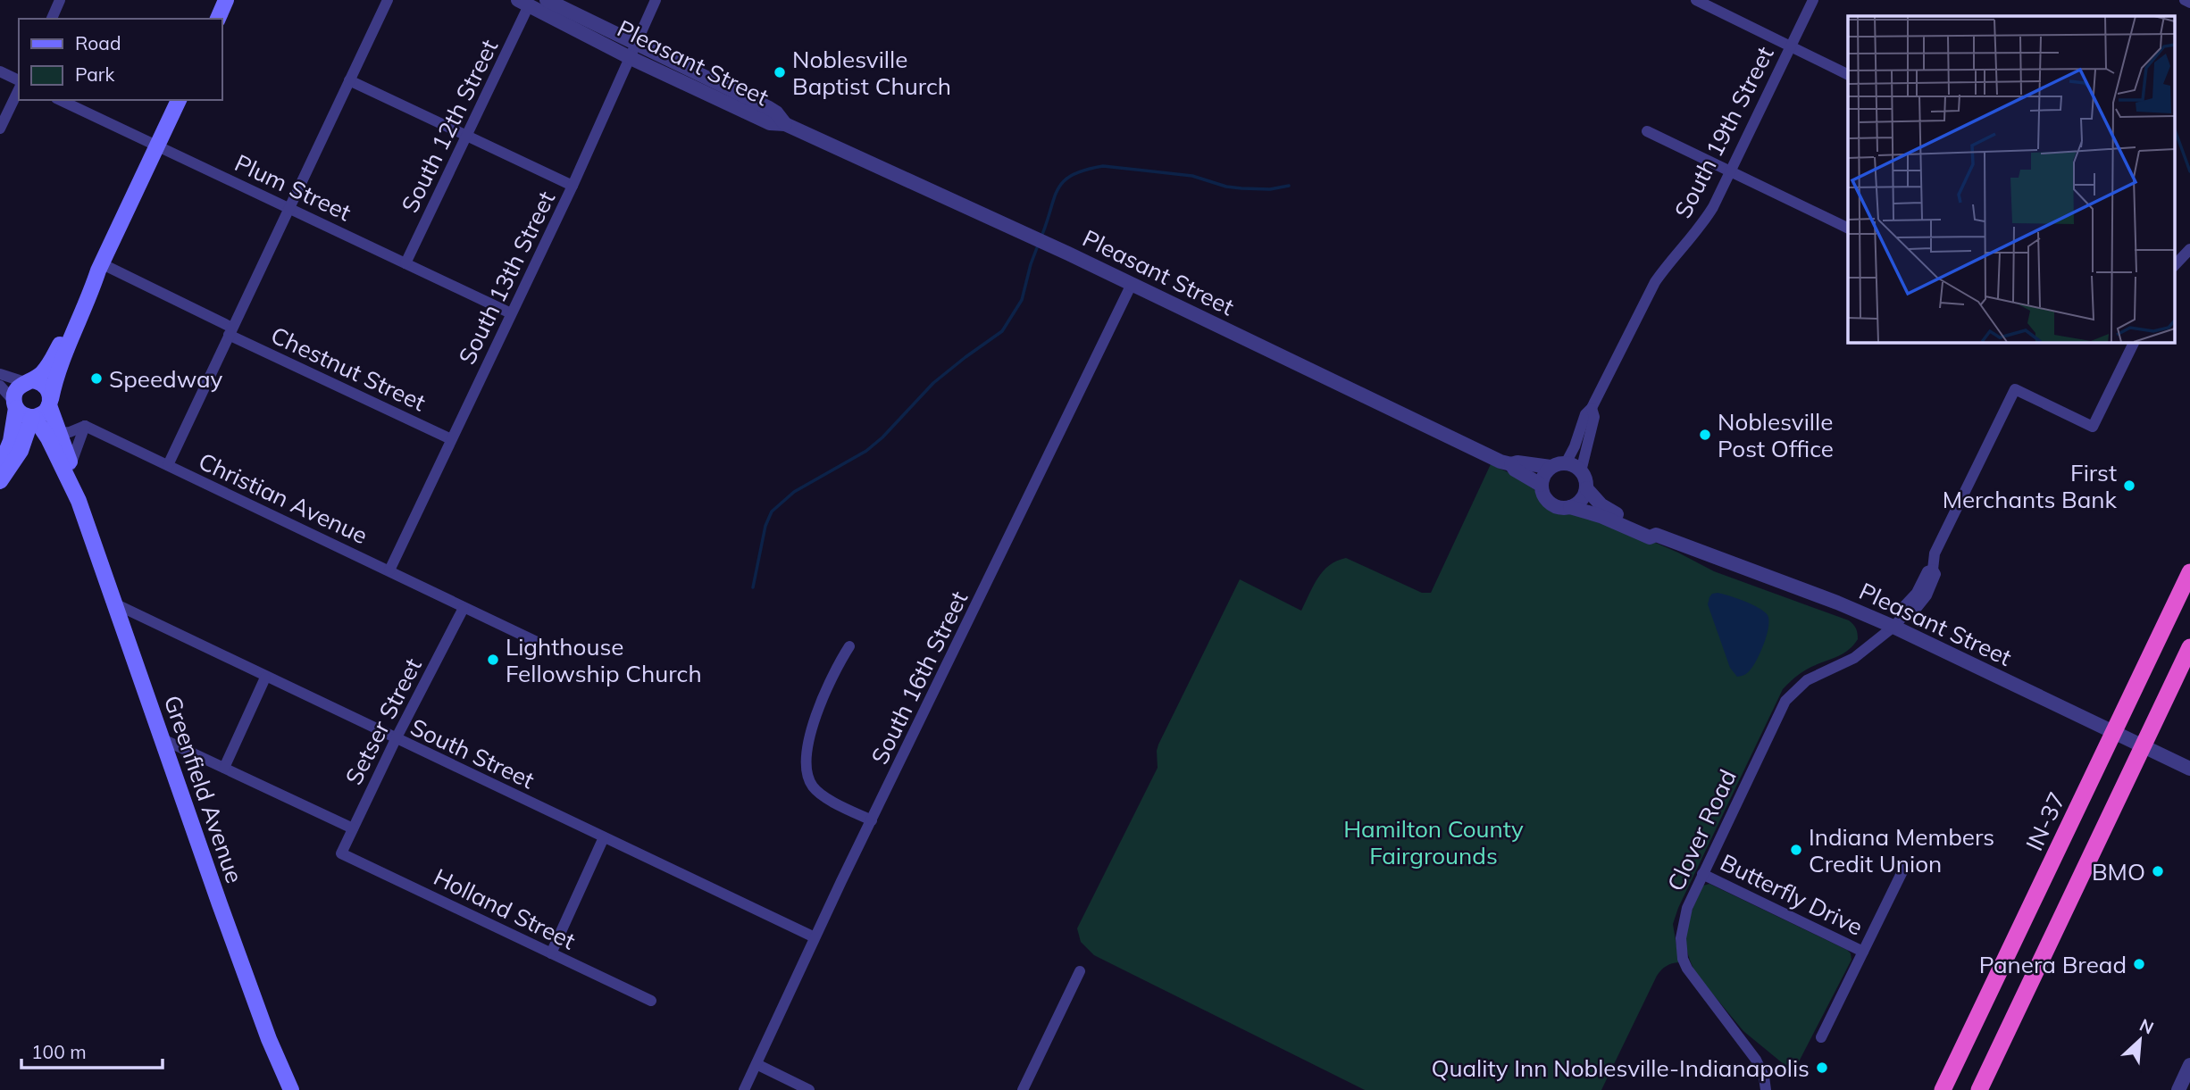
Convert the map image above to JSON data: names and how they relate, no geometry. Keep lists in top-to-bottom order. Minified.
{"streets":{"highway":["IN-37"],"main road":["Greenfield Avenue"],"street":["Pleasant Street","South 12th Street","South 19th Street","Plum Street","South 13th Street","Chestnut Street","Christian Avenue","South 16th Street","Setser Street","South Street","Clover Road","Butterfly Drive","Holland Street"]},"crossings":[["Pleasant Street","South 12th Street"],["Pleasant Street","South 19th Street"],["Pleasant Street","South 13th Street"],["Pleasant Street","South 16th Street"],["Pleasant Street","IN-37"],["Pleasant Street","Clover Road"],["South 12th Street","Plum Street"],["Plum Street","South 13th Street"],["South 13th Street","Chestnut Street"],["South 13th Street","Christian Avenue"],["Christian Avenue","Setser Street"],["South 16th Street","South Street"],["Setser Street","South Street"],["Setser Street","Holland Street"],["South Street","Greenfield Avenue"],["Clover Road","Butterfly Drive"]],"parks":["Hamilton County Fairgrounds"],"places":["Noblesville Baptist Church","Speedway","Noblesville Post Office","First Merchants Bank","Lighthouse Fellowship Church","Indiana Members Credit Union","BMO","Panera Bread","Quality Inn Noblesville-Indianapolis"],"legend":["Road","Park"],"scale_bar":"100 m","north":"top right"}
